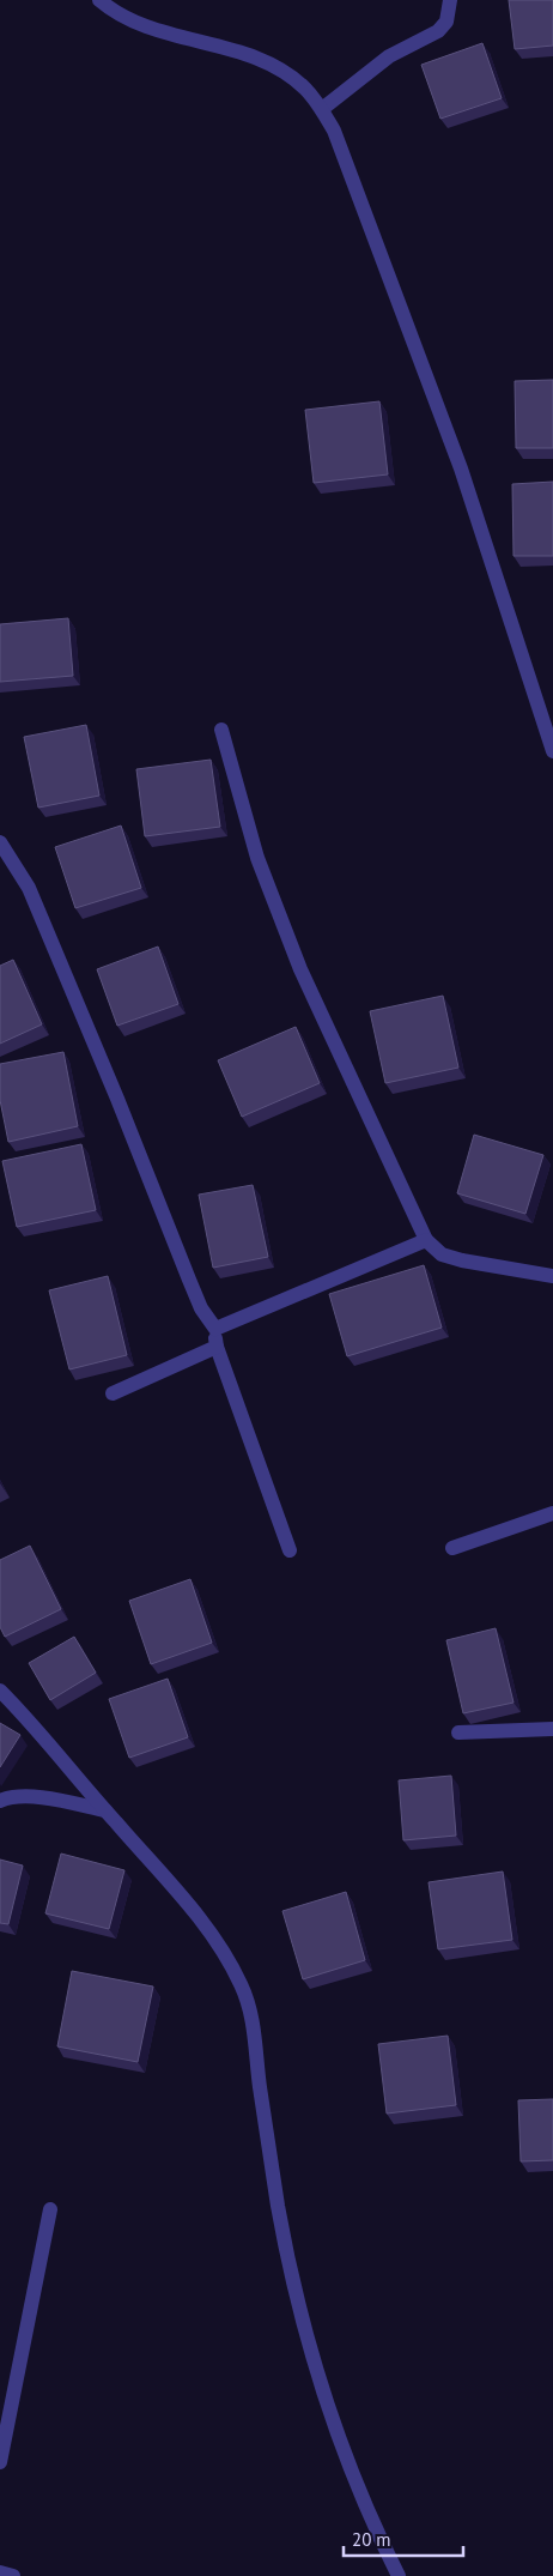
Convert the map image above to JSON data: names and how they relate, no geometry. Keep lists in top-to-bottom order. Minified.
{"scale_bar":"20 m"}
